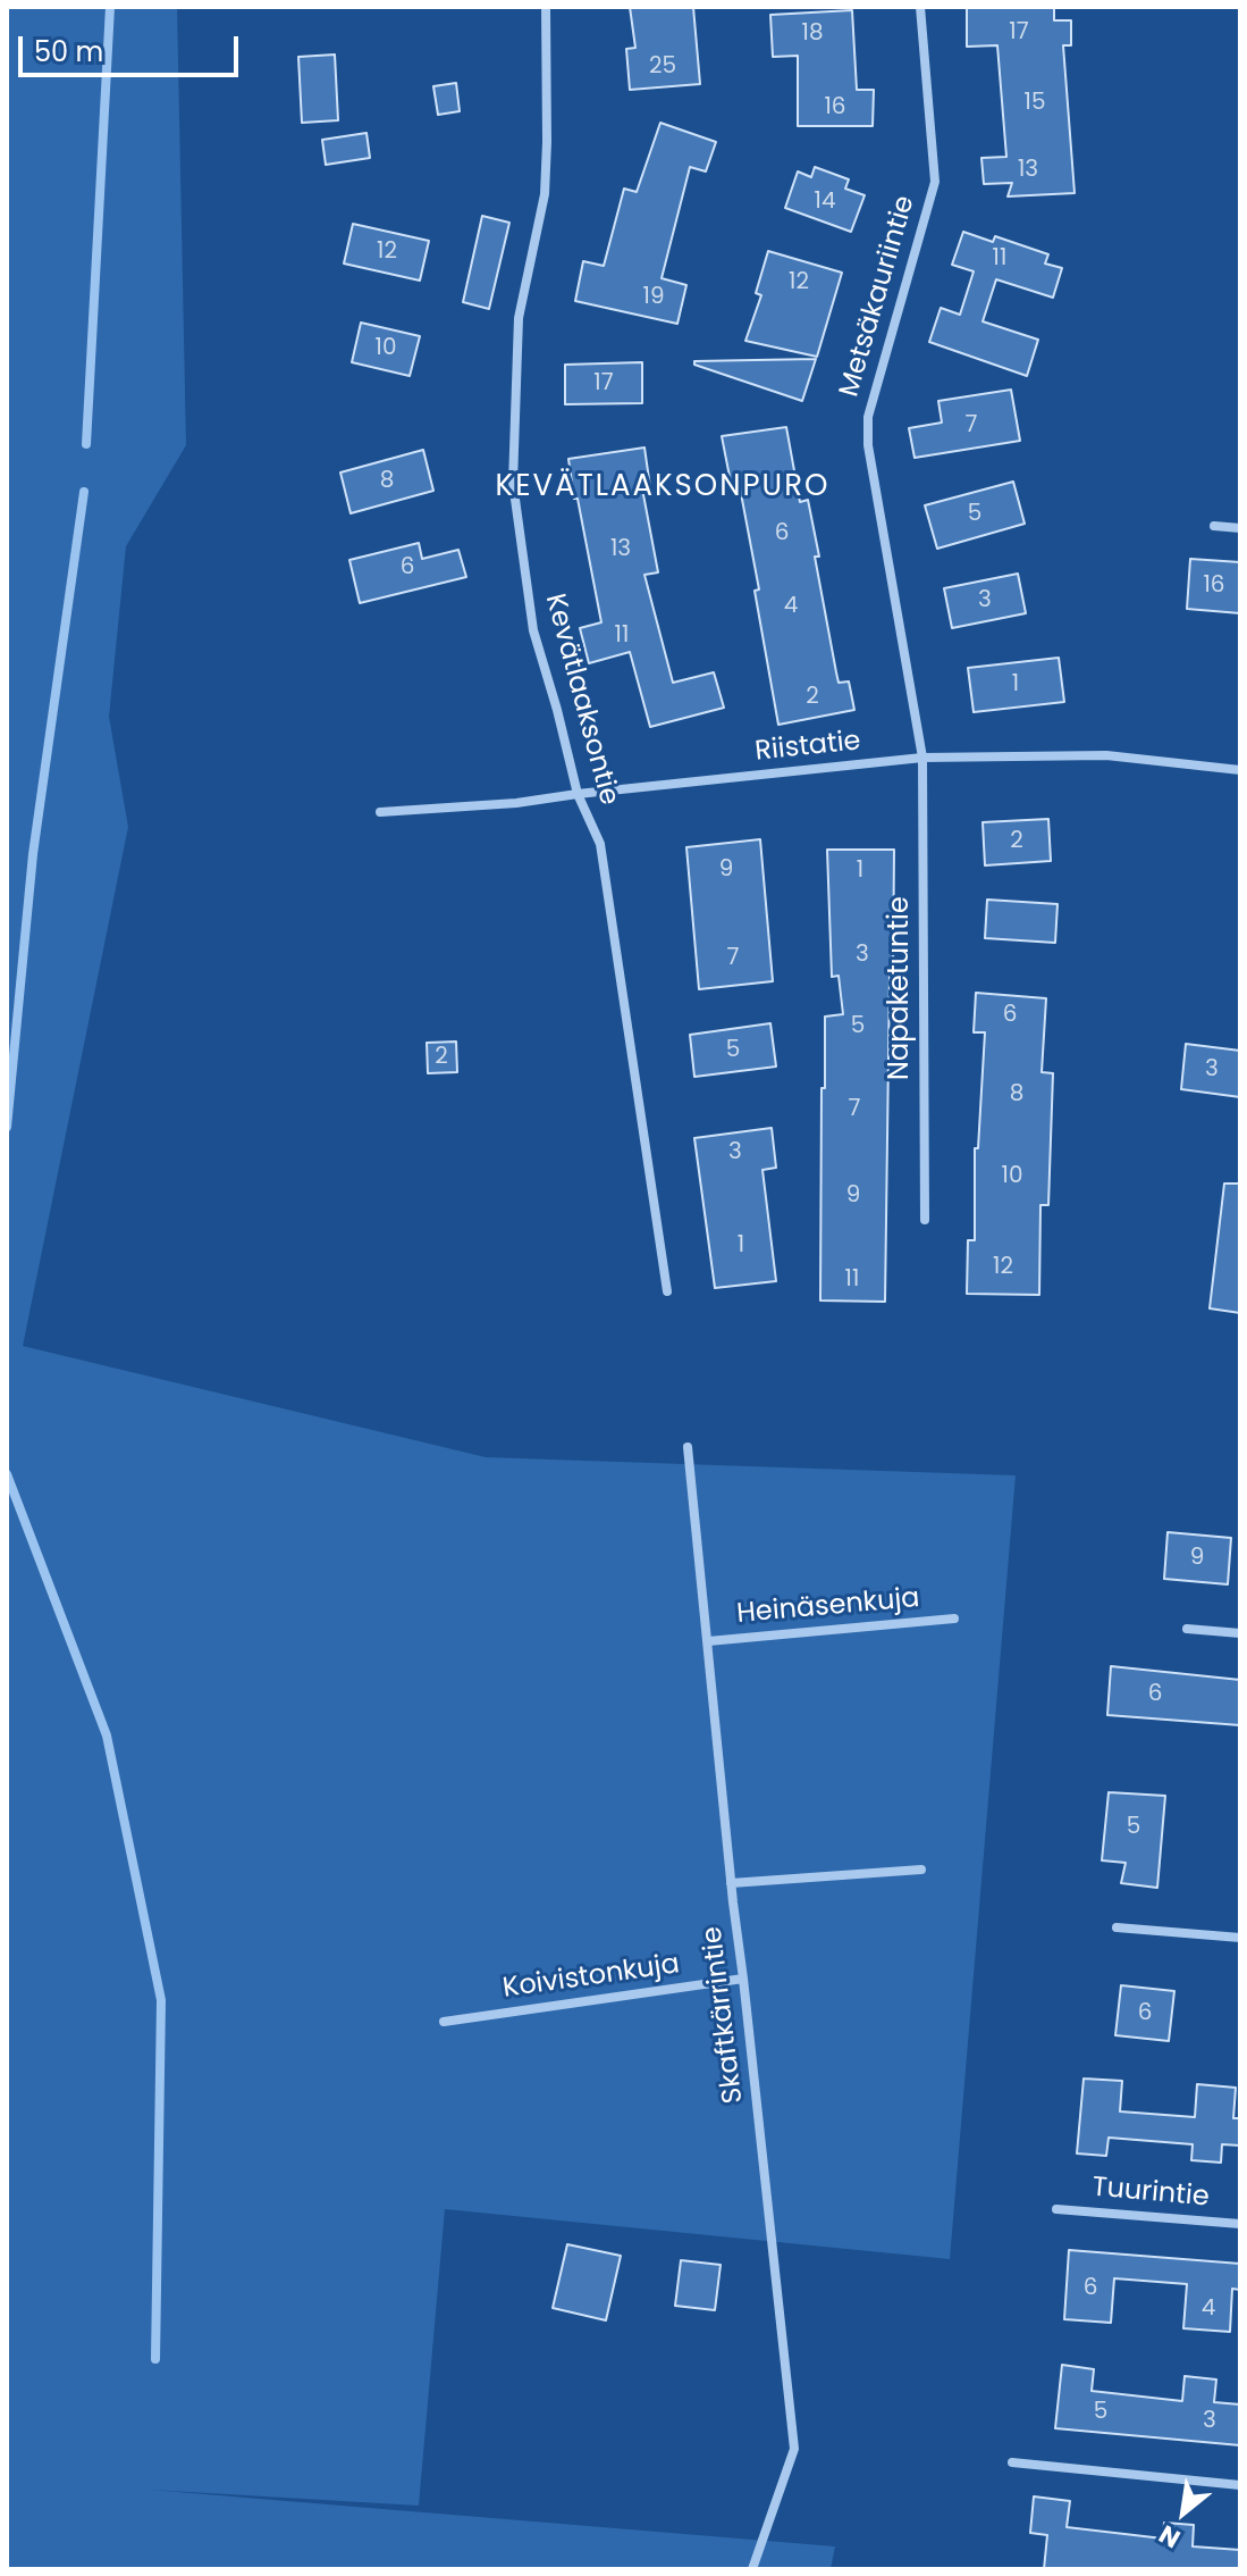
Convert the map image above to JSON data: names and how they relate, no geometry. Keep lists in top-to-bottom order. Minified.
{"streets":{"street":["Metsäkauriintie","Kevätlaaksontie","Riistatie","Napaketuntie","Heinäsenkuja","Koivistonkuja","Skaftkärrintie","Tuurintie"]},"crossings":[["Metsäkauriintie","Riistatie"],["Metsäkauriintie","Napaketuntie"],["Kevätlaaksontie","Riistatie"],["Riistatie","Napaketuntie"],["Heinäsenkuja","Skaftkärrintie"],["Koivistonkuja","Skaftkärrintie"]],"districts":["KEVÄTLAAKSONPURO"],"house_numbers":["17","18","25","15","16","13","14","12","11","12","19","10","17","7","8","5","6","13","6","16","3","4","11","1","2","2","9","1","3","7","6","5","5","2","3","8","7","3","10","9","1","12","11","9","6","5","6","6","4","5","3"],"scale_bar":"50 m","north":"bottom left"}
